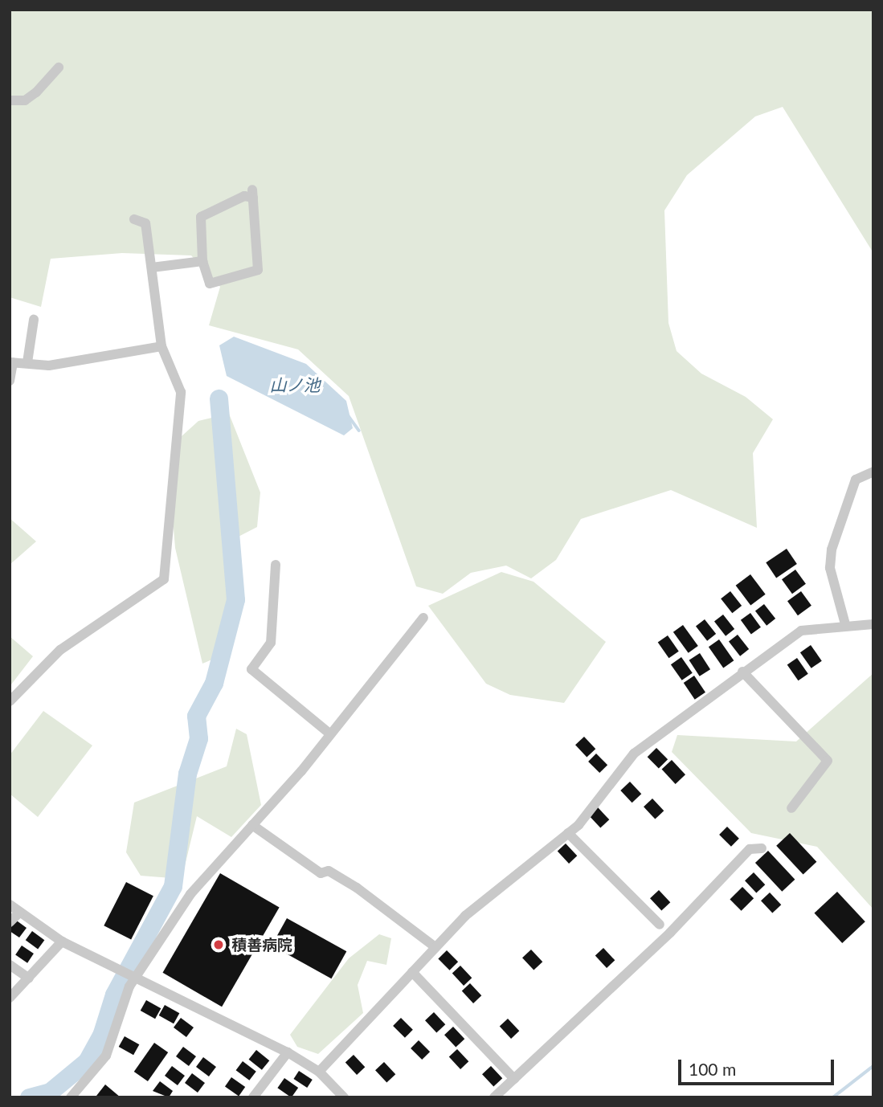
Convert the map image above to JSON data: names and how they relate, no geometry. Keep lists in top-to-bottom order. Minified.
{"water":["山ノ池"],"places":["積善病院"],"scale_bar":"100 m"}
